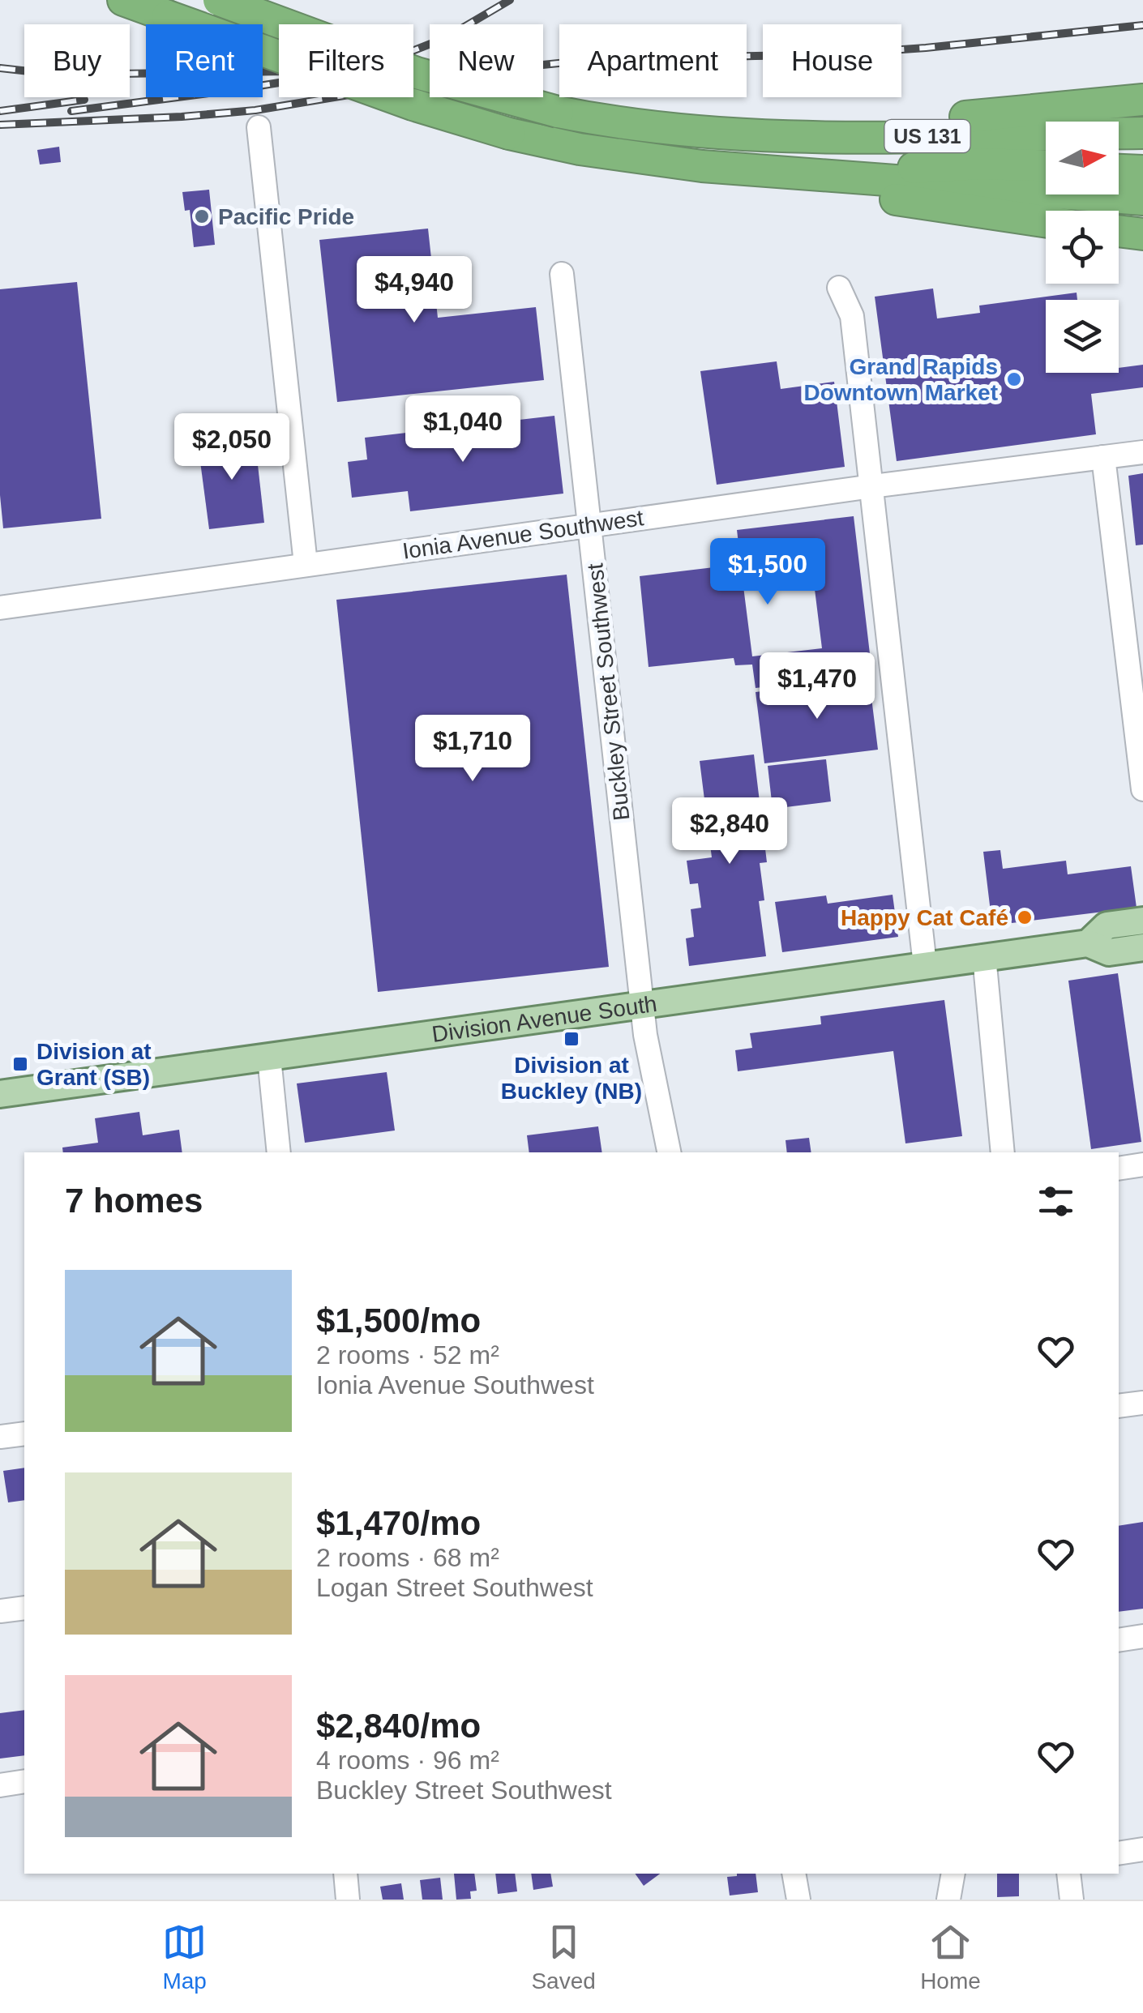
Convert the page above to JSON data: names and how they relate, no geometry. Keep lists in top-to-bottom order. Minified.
{"streets":{"highway":["US 131"],"main road":["Division Avenue South"],"street":["Ionia Avenue Southwest","Buckley Street Southwest"]},"crossings":[["Ionia Avenue Southwest","Buckley Street Southwest"],["Buckley Street Southwest","Division Avenue South"]],"places":{"other":["Pacific Pride","Grand Rapids Downtown Market","Happy Cat Café"],"transit":["Division at Buckley (NB)","Division at Grant (SB)"]},"north":"right","page":{"chip":["Buy","Rent","Filters","New","Apartment","House"],"price":["$4,940","$1,040","$2,050","$1,500","$1,470","$1,710","$2,840"],"heading":"7 homes","list":[{"name":"$1,500/mo","note":"2 rooms · 52 m² · Ionia Avenue Southwest"},{"name":"$1,470/mo","note":"2 rooms · 68 m² · Logan Street Southwest"},{"name":"$2,840/mo","note":"4 rooms · 96 m² · Buckley Street Southwest"}],"tabs":["Map","Saved","Home"]}}
